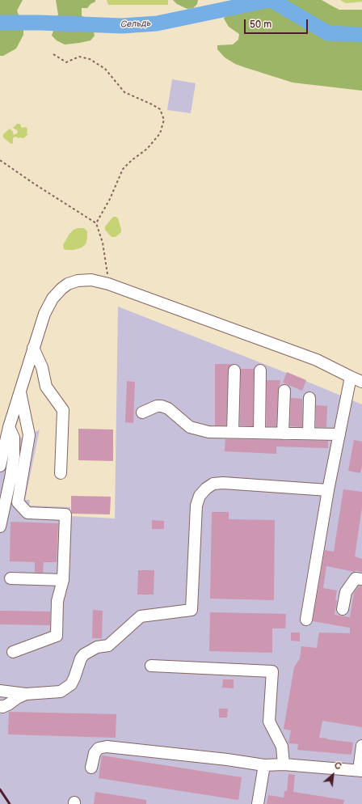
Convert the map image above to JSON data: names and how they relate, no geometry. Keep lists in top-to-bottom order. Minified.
{"water":["Сельдь"],"scale_bar":"50 m","north":"top right"}
